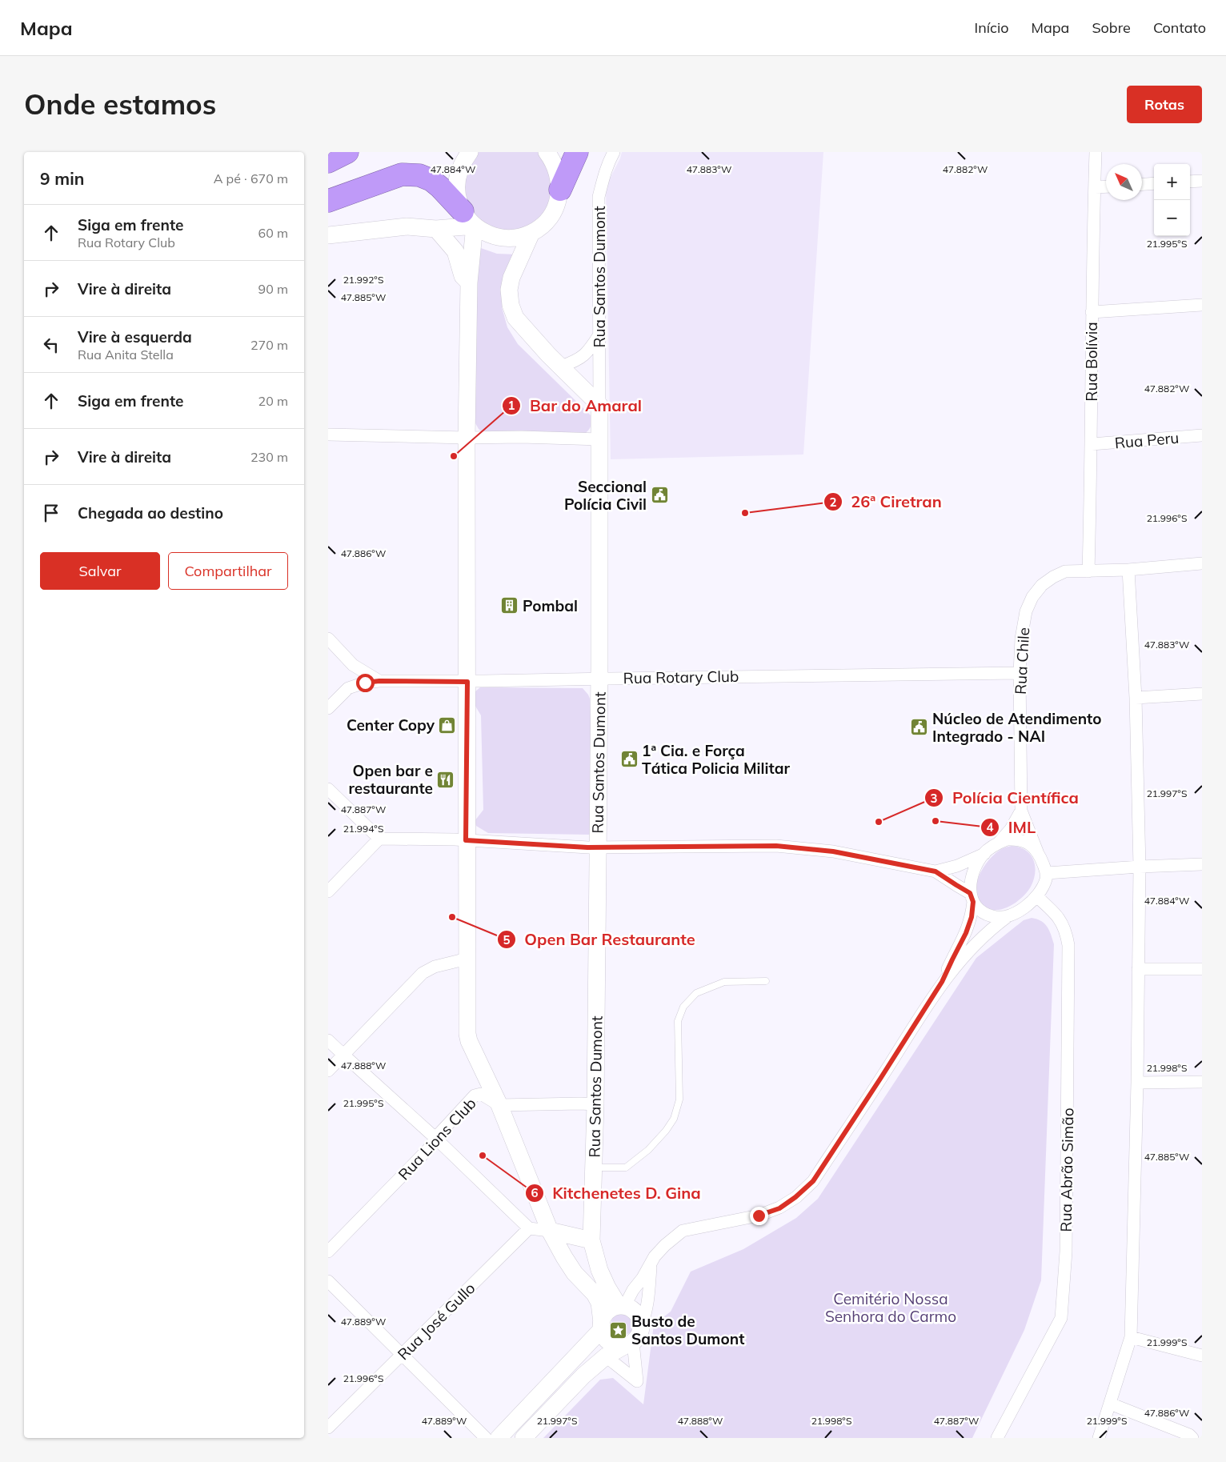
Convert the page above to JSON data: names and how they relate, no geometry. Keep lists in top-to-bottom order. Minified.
{"streets":{"street":["Rua Santos Dumont","Rua Bolívia","Rua Peru","Rua Chile","Rua Rotary Club","Rua Lions Club","Rua Abrão Simão","Rua José Gullo"]},"crossings":[["Rua Santos Dumont","Rua Rotary Club"],["Rua Santos Dumont","Rua Lions Club"],["Rua Bolívia","Rua Peru"],["Rua Bolívia","Rua Chile"],["Rua Chile","Rua Rotary Club"]],"parks":["Cemitério Nossa Senhora do Carmo"],"places":{"other":["Bar do Amaral","26ª Ciretran","IML","Polícia Científica","Open Bar Restaurante","Kitchenetes D. Gina"],"public building":["Seccional Polícia Civil","Núcleo de Atendimento Integrado - NAI","1ª Cia. e Força Tática Policia Militar"],"building":["Pombal"],"shop":["Center Copy"],"restaurant":["Open bar e restaurante"],"place":["Busto de Santos Dumont"]},"north":"top left","page":{"header":"Mapa","nav":["Início","Mapa","Sobre","Contato"],"buttons":["Rotas",["Salvar","Compartilhar"]],"title":"Onde estamos","heading":["9 min","A pé · 670 m"],"map_buttons":["+","−"],"list":[["Siga em frente","Rua Rotary Club","60 m"],["Vire à direita","90 m"],["Vire à esquerda","Rua Anita Stella","270 m"],["Siga em frente","20 m"],["Vire à direita","230 m"],"Chegada ao destino"]},"coordinates":["47.884°W","47.883°W","47.882°W","21.995°S","21.992°S","47.885°W","21.996°S","47.886°W","21.997°S","47.887°W","21.994°S","47.888°W","21.998°S","47.889°W","21.999°S"]}
